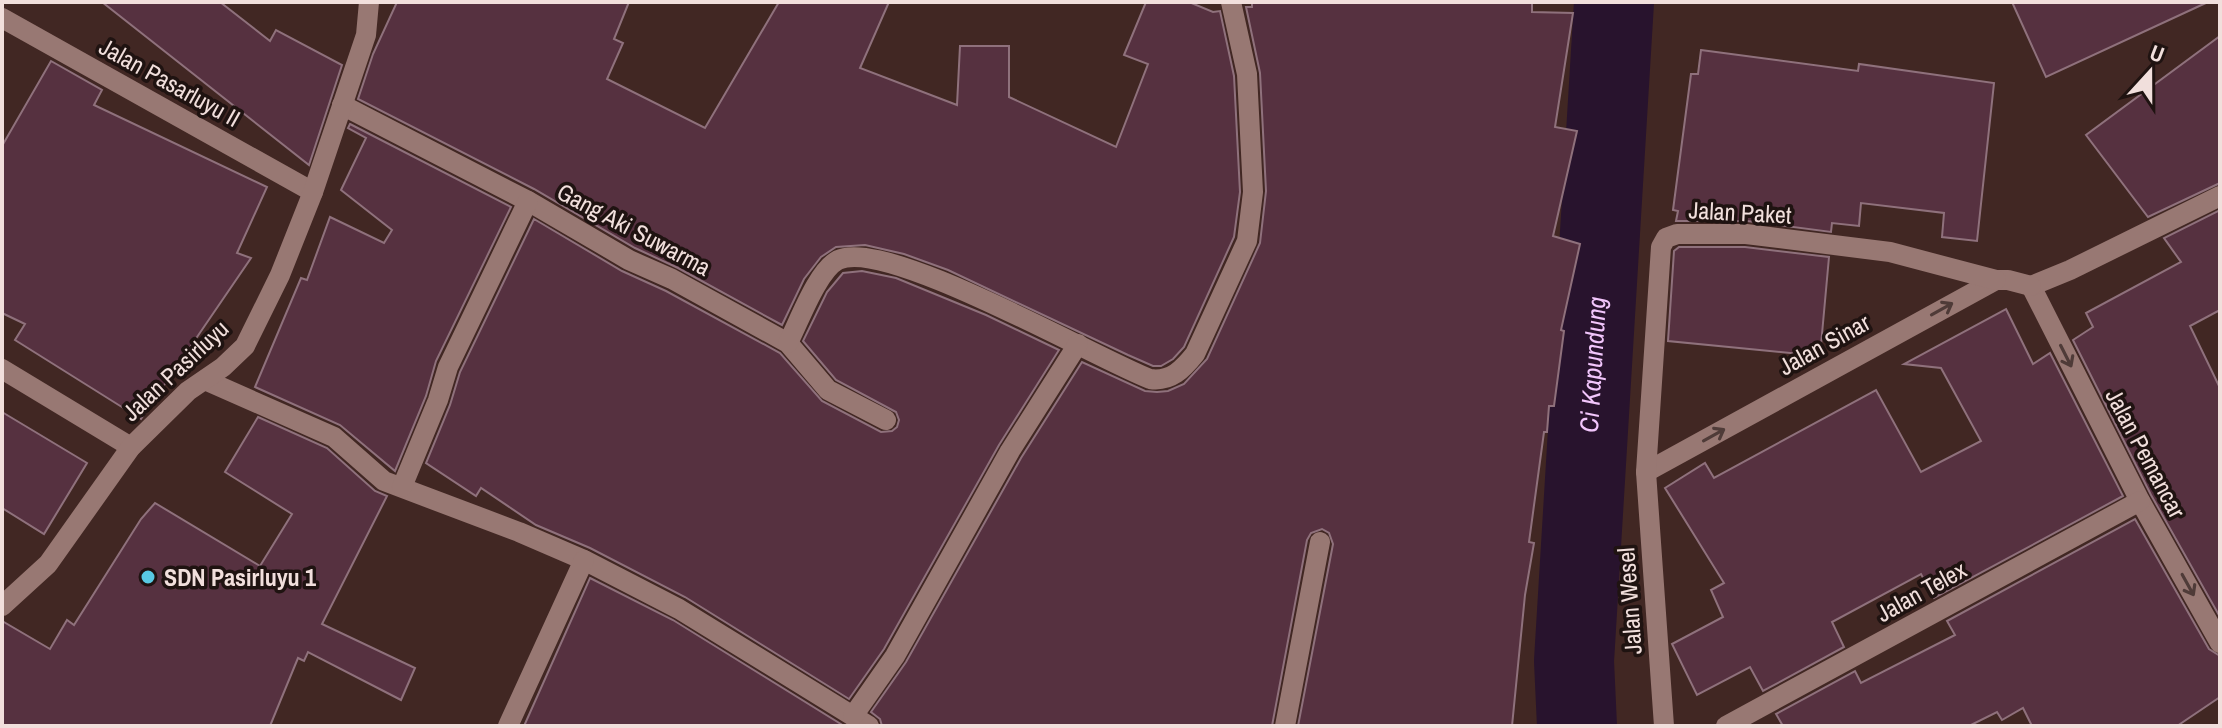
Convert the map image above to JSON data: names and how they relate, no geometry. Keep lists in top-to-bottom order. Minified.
{"streets":{"street":["Jalan Pasarluyu II","Jalan Paket","Gang Aki Suwarma","Jalan Sinar","Jalan Pasirluyu","Jalan Pemancar","Jalan Telex","Jalan Wesel"]},"crossings":[["Jalan Pasarluyu II","Jalan Pasirluyu"],["Jalan Paket","Jalan Sinar"],["Jalan Paket","Jalan Wesel"],["Gang Aki Suwarma","Jalan Pasirluyu"],["Jalan Sinar","Jalan Wesel"],["Jalan Pemancar","Jalan Telex"]],"one_way":["Jalan Sinar","Jalan Pemancar"],"water":["Ci Kapundung"],"places":["SDN Pasirluyu 1"],"north":"top"}
